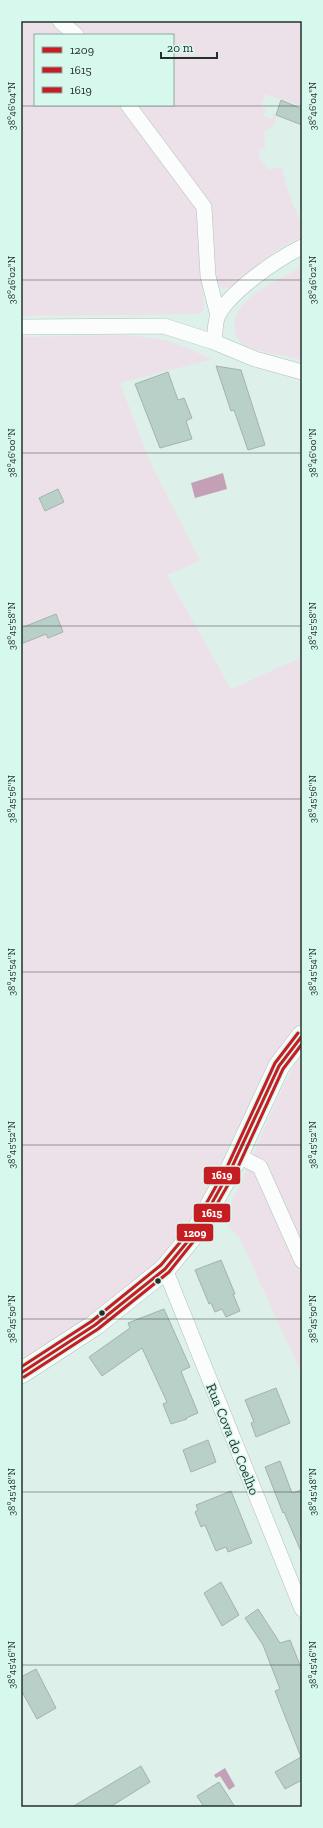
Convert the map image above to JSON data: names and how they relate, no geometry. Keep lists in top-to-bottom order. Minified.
{"streets":{"street":["Rua Cova do Coelho"]},"lines":["transit line 1619","transit line 1209","transit line 1615"],"legend":["1209","1615","1619"],"scale_bar":"20 m","coordinates":["38°46'04\"N","38°46'02\"N","38°46'00\"N","38°45'58\"N","38°45'56\"N","38°45'54\"N","38°45'52\"N","38°45'50\"N","38°45'48\"N","38°45'46\"N"]}
